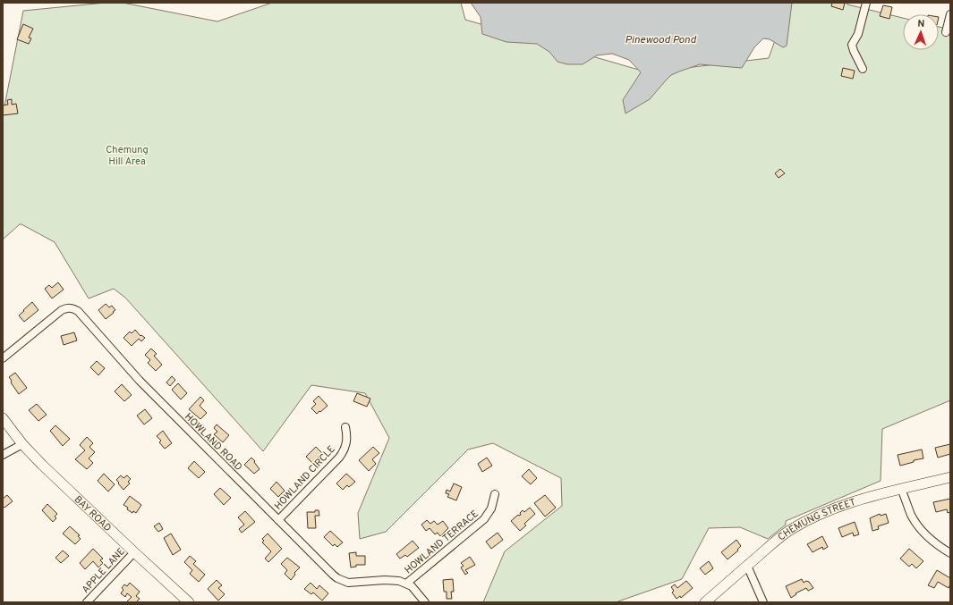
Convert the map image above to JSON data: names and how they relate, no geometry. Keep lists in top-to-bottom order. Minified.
{"streets":{"street":["HOWLAND ROAD","HOWLAND CIRCLE","BAY ROAD","CHEMUNG STREET","HOWLAND TERRACE","APPLE LANE"]},"crossings":[["HOWLAND ROAD","HOWLAND CIRCLE"],["HOWLAND ROAD","HOWLAND TERRACE"],["BAY ROAD","APPLE LANE"]],"water":["Pinewood Pond"],"parks":["Chemung Hill Area"],"north":"top"}
